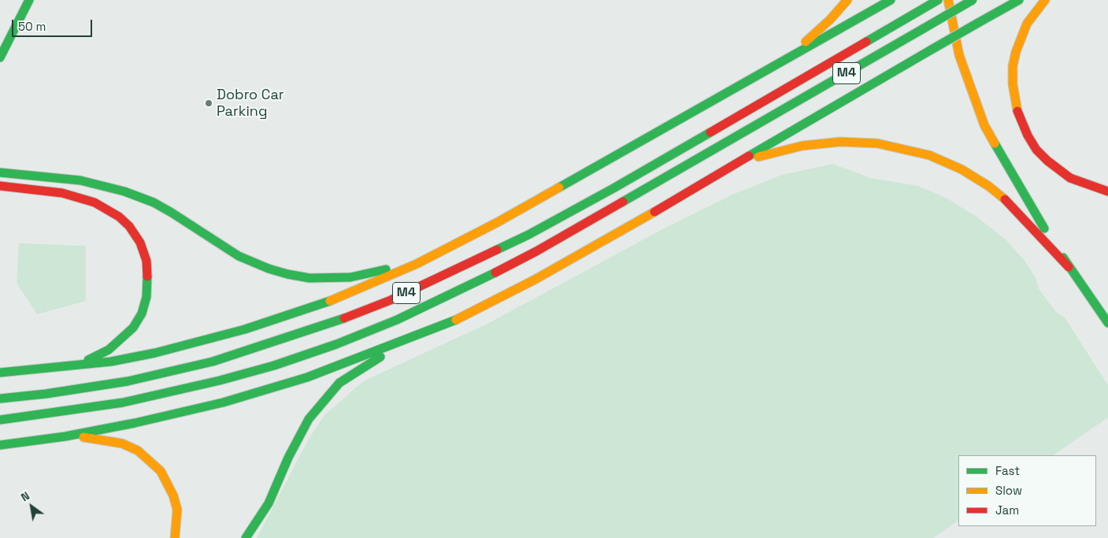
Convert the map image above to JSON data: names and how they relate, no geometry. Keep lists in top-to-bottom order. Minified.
{"streets":{"main road":["M4"]},"places":["Dobro Car Parking"],"legend":["Fast","Slow","Jam"],"scale_bar":"50 m","north":"top left"}
